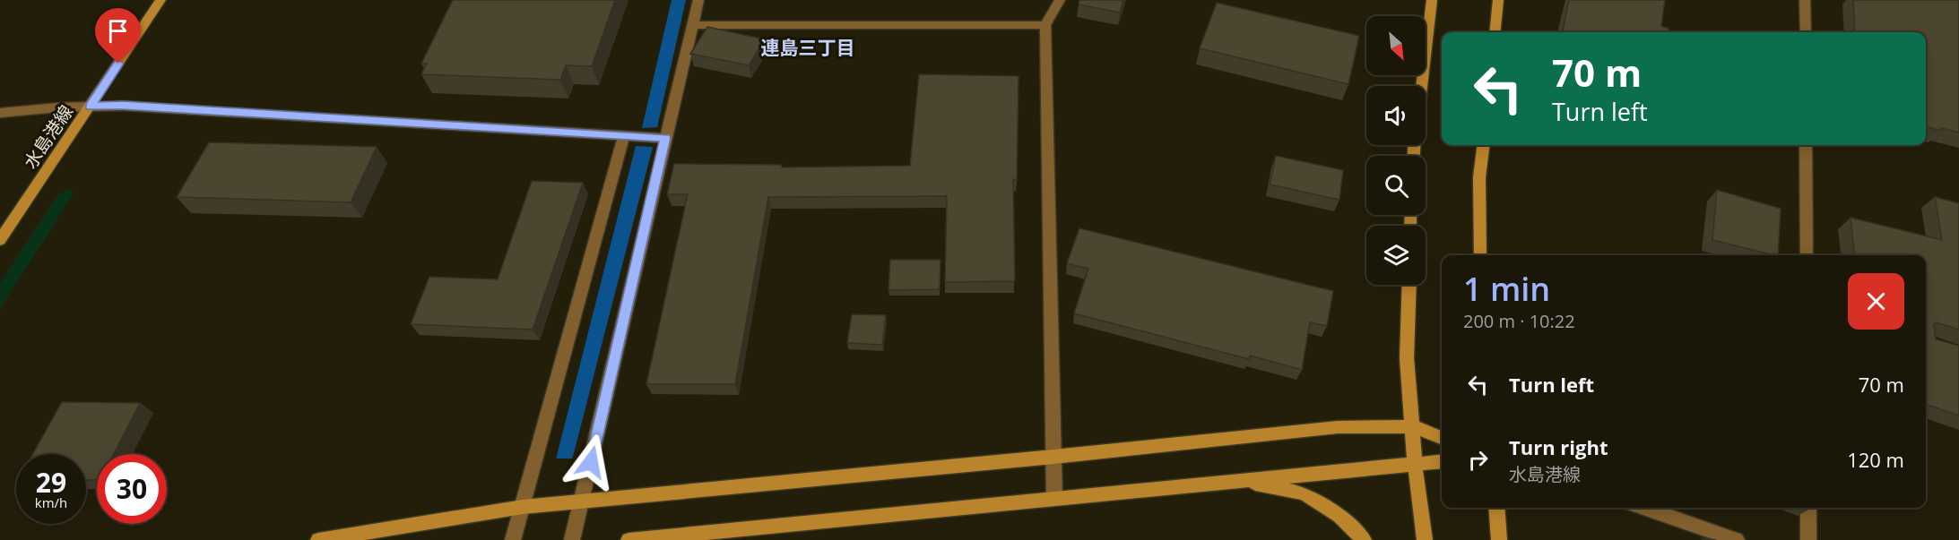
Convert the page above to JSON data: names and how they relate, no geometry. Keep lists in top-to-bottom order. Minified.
{"streets":{"street":["水島港線"]},"districts":["連島三丁目"],"north":"bottom right","page":{"turn":["70 m","Turn left"],"heading":["1 min","200 m · 10:22"],"list":[{"name":"Turn left","value":"70 m"},{"name":"Turn right","note":"水島港線","value":"120 m"}],"speed":"29 km/h","limit":"30"}}
